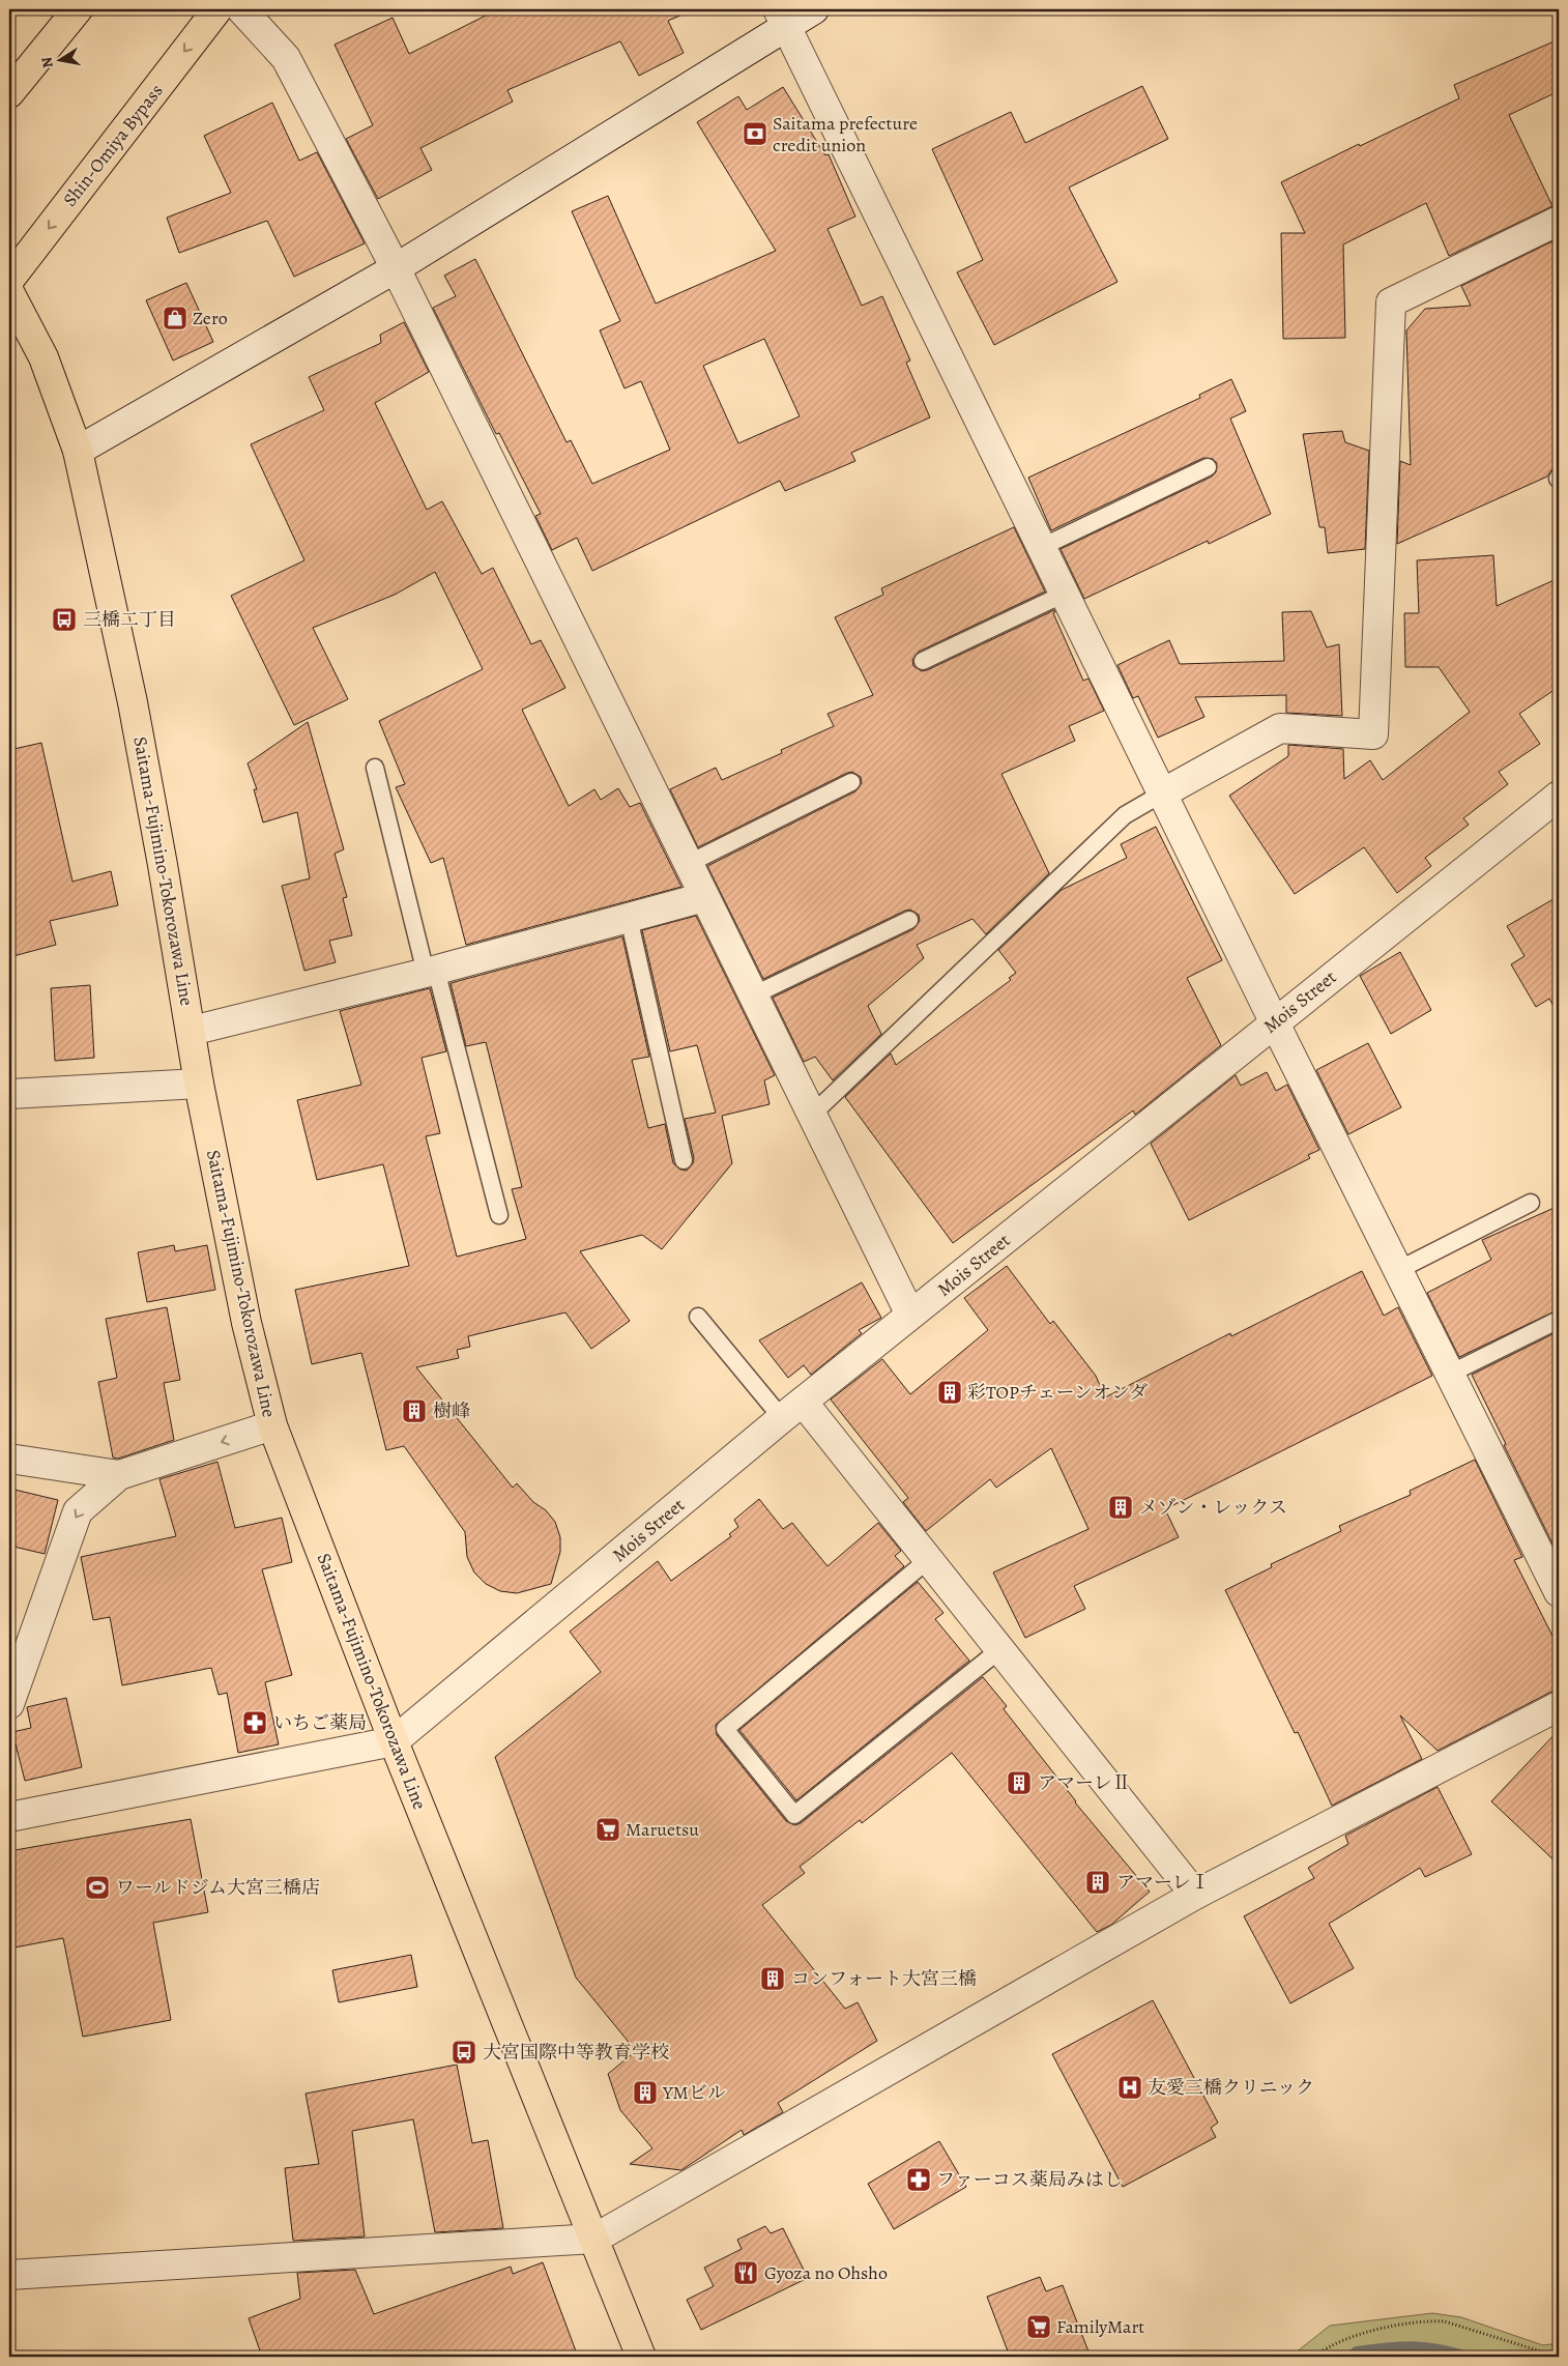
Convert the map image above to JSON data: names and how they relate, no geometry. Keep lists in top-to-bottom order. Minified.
{"streets":{"main road":["Shin-Omiya Bypass","Saitama-Fujimino-Tokorozawa Line"],"street":["Mois Street"]},"crossings":[["Saitama-Fujimino-Tokorozawa Line","Mois Street"]],"places":{"bank":["Saitama prefecture credit union"],"shop":["Zero"],"bus stop":["三橋二丁目","大宮国際中等教育学校"],"building":["彩TOPチェーンオンダ","樹峰","メゾン・レックス","アマーレⅡ","アマーレⅠ","コンフォート大宮三橋","YMビル"],"pharmacy":["いちご薬局","ファーコス薬局みはし"],"supermarket":["Maruetsu","FamilyMart"],"sports":["ワールドジム大宮三橋店"],"hospital":["友愛三橋クリニック"],"restaurant":["Gyoza no Ohsho"]},"north":"left"}
